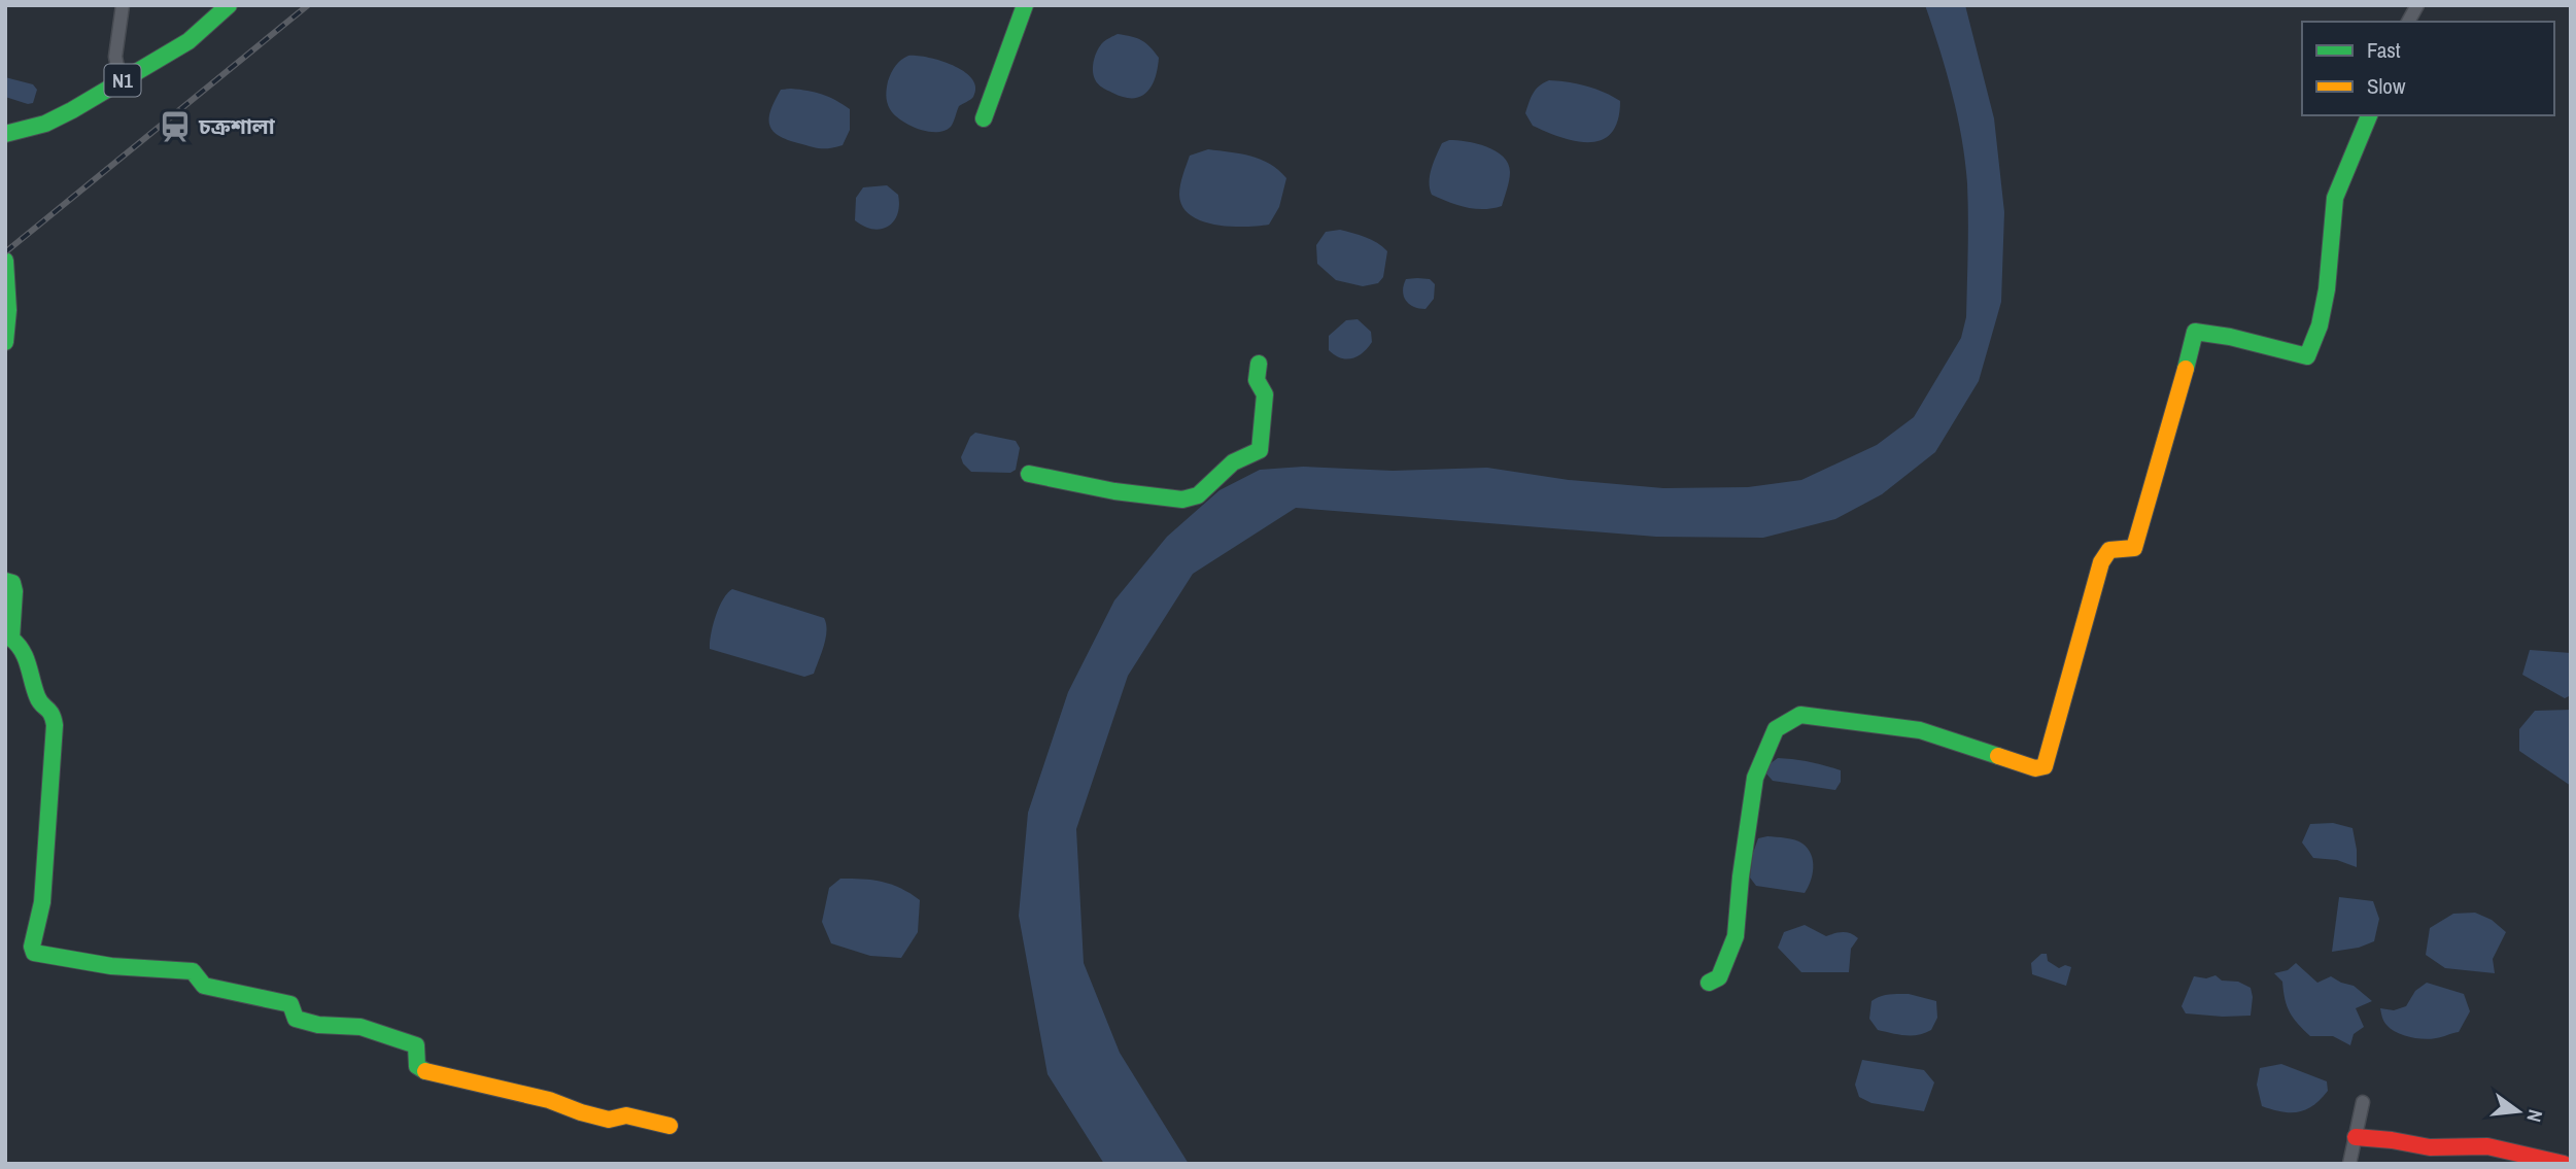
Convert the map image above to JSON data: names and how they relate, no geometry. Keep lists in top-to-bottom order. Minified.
{"streets":{"main road":["N1"]},"places":{"station":["চক্রশালা"]},"legend":["Fast","Slow"],"north":"right"}
